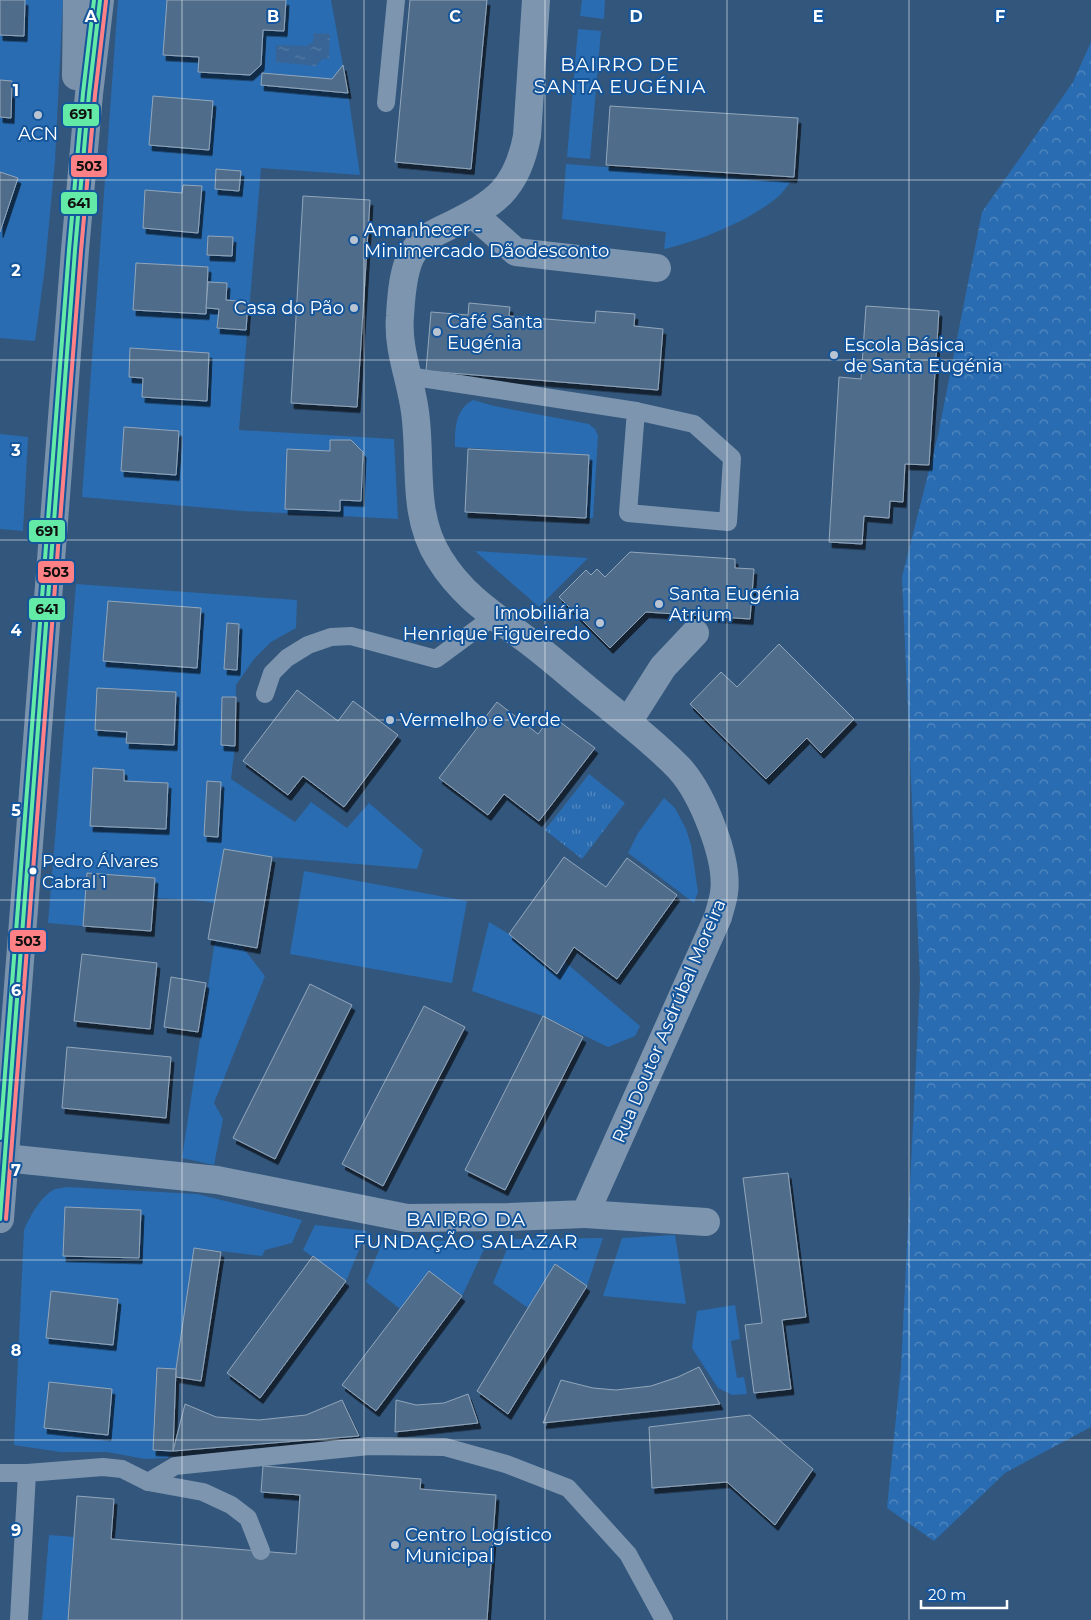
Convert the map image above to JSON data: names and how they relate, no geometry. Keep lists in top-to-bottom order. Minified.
{"streets":{"street":["Rua Doutor Asdrúbal Moreira"]},"districts":["BAIRRO DE SANTA EUGÉNIA","BAIRRO DA FUNDAÇÃO SALAZAR"],"places":["ACN","Amanhecer - Minimercado Dãodesconto","Casa do Pão","Café Santa Eugénia","Escola Básica de Santa Eugénia","Santa Eugénia Atrium","Imobiliária Henrique Figueiredo","Vermelho e Verde","Pedro Álvares Cabral 1","Centro Logístico Municipal"],"lines":["transit line 641","transit line 691","transit line 503"],"scale_bar":"20 m","grid":{"columns":["A","B","C","D","E","F"],"rows":["1","2","3","4","5","6","7","8","9"]}}
